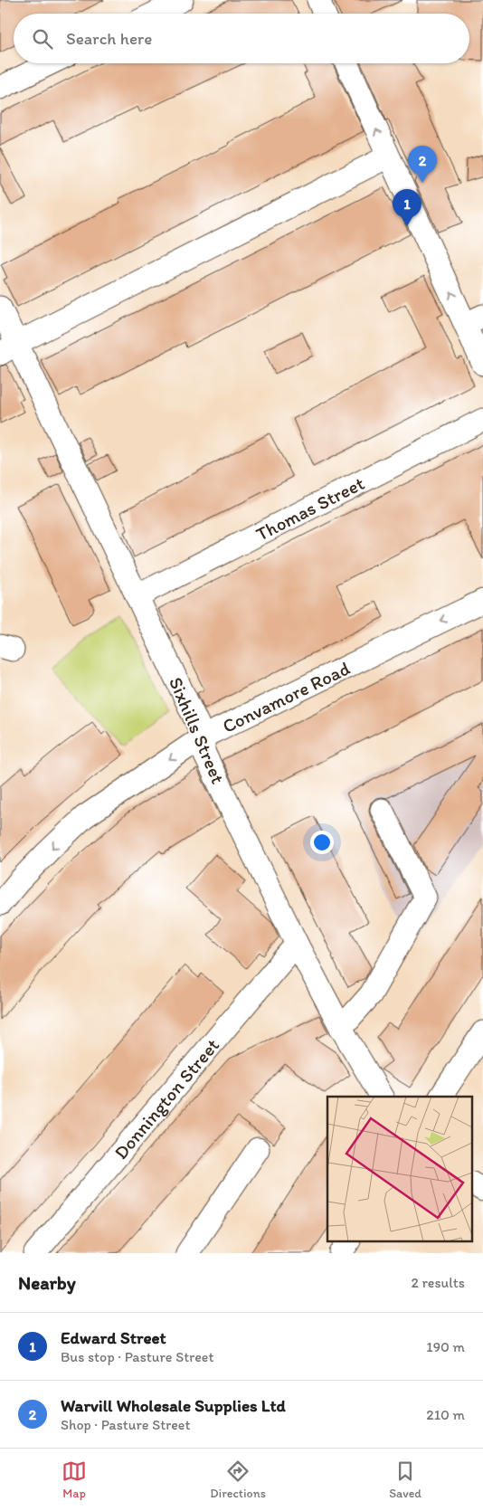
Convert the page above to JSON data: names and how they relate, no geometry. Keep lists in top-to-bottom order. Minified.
{"streets":{"street":["Thomas Street","Convamore Road","Sixhills Street","Donnington Street"]},"crossings":[["Thomas Street","Sixhills Street"],["Convamore Road","Sixhills Street"],["Sixhills Street","Donnington Street"]],"one_way":["Convamore Road"],"page":{"search":"Search here","pins":["2","1"],"heading":["Nearby","2 results"],"list":[{"mark":"1","name":"Edward Street","note":"Bus stop · Pasture Street","value":"190 m"},{"mark":"2","name":"Warvill Wholesale Supplies Ltd","note":"Shop · Pasture Street","value":"210 m"}],"nav":["Map","Directions","Saved"]}}
